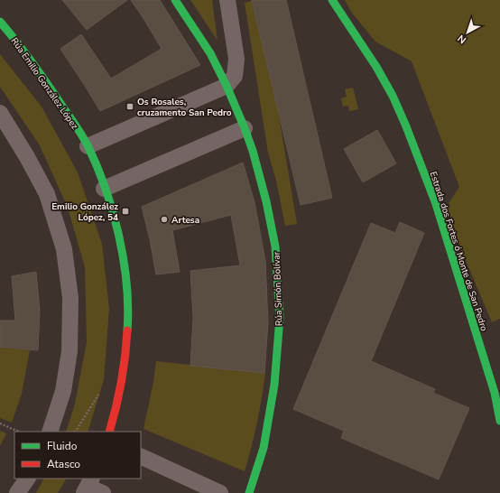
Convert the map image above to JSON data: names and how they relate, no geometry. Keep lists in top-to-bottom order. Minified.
{"streets":{"street":["Rúa Emilio González López","Estrada dos Fortes ó Monte de San Pedro","Rúa Simón Bolívar"]},"places":{"transit":["Os Rosales, cruzamento San Pedro","Emilio González López, 54"],"other":["Artesa"]},"legend":["Fluido","Atasco"],"north":"bottom left"}
